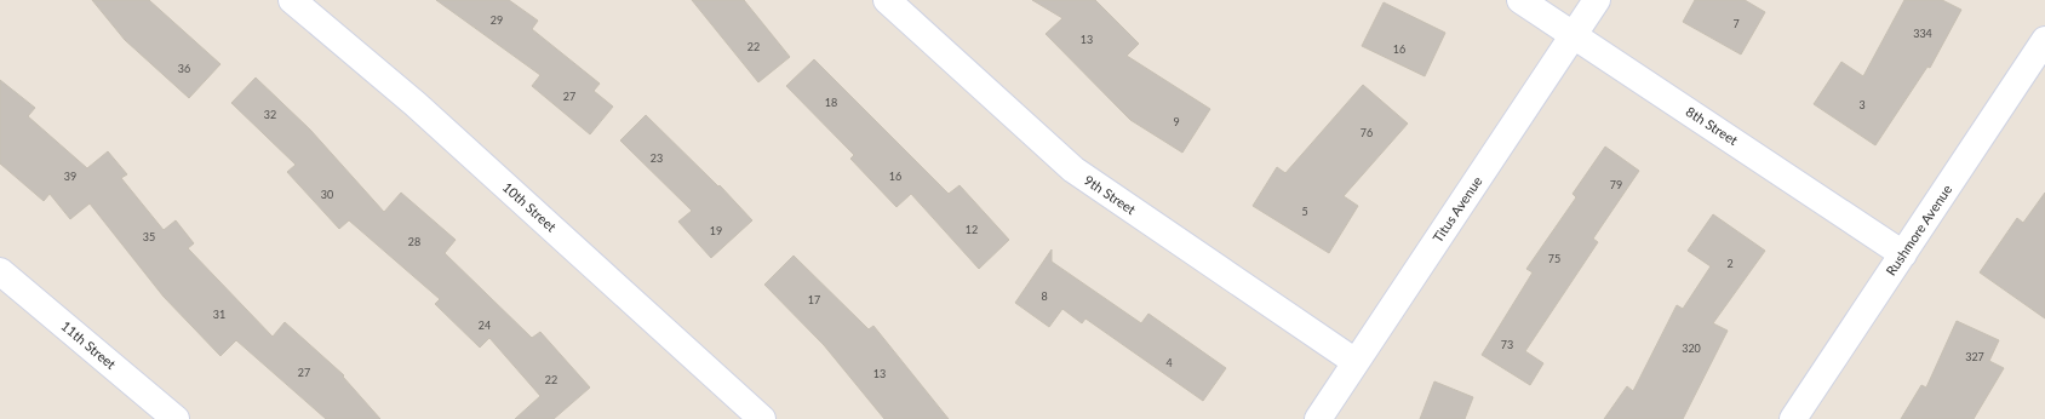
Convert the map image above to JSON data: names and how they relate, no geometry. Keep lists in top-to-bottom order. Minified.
{"streets":{"street":["8th Street","9th Street","10th Street","Titus Avenue","Rushmore Avenue","11th Street"]},"crossings":[["8th Street","Titus Avenue"],["8th Street","Rushmore Avenue"],["9th Street","Titus Avenue"]],"house_numbers":["29","7","334","13","22","16","36","27","18","3","32","9","76","23","39","16","79","30","5","12","19","35","28","75","2","8","17","31","24","73","320","327","4","27","13","22"]}
